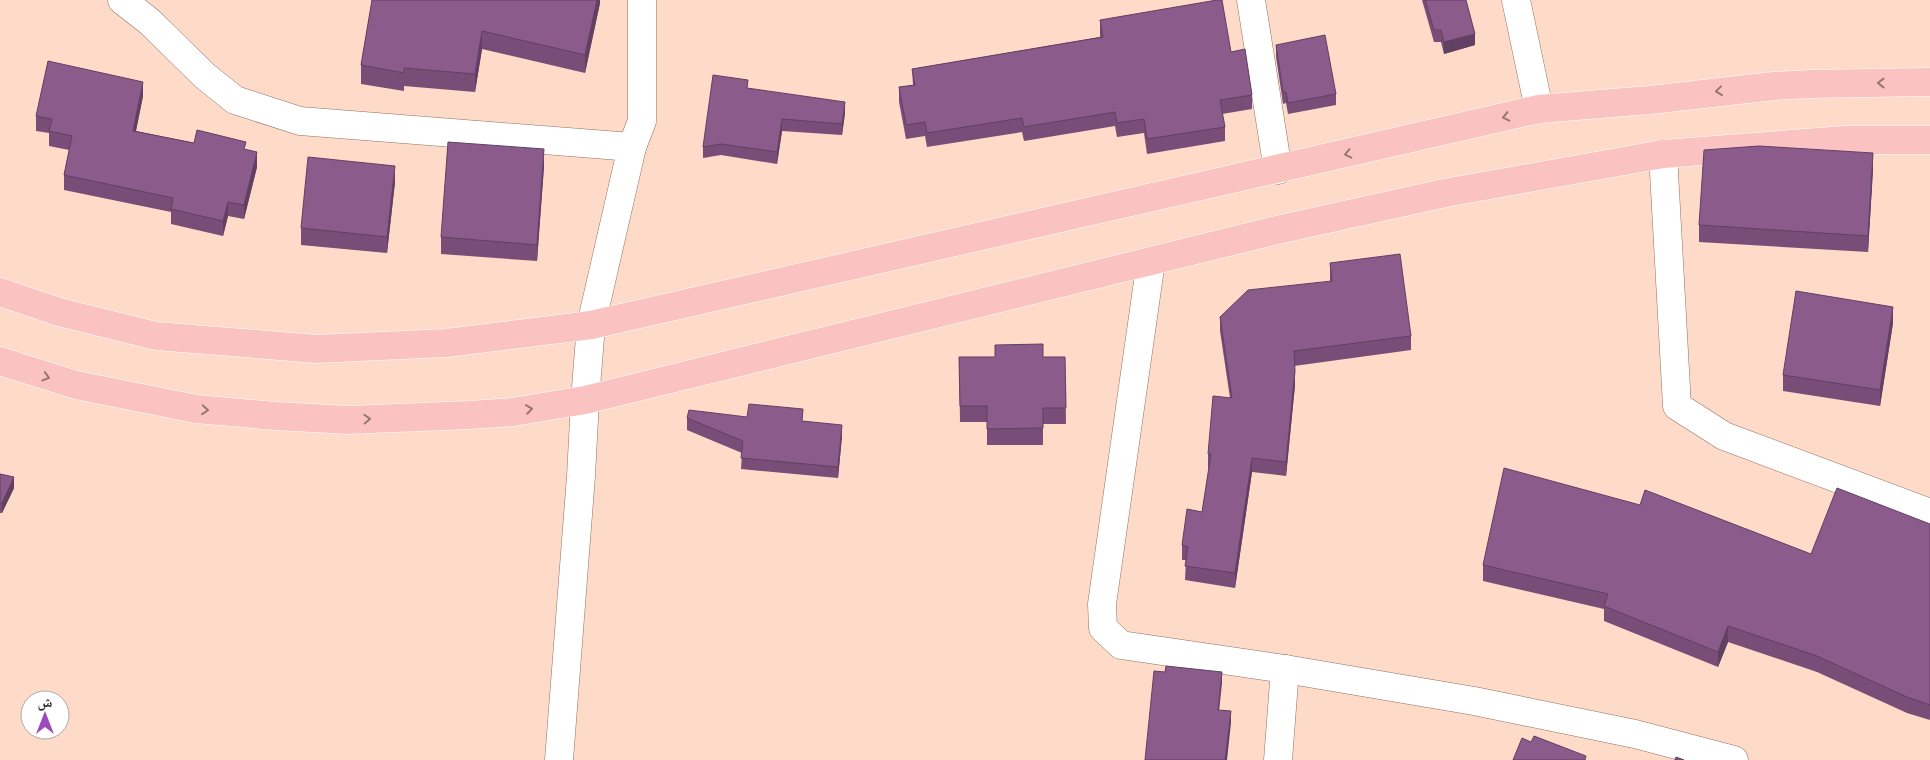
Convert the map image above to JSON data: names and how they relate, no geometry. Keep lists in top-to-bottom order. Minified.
{"north":"top"}
